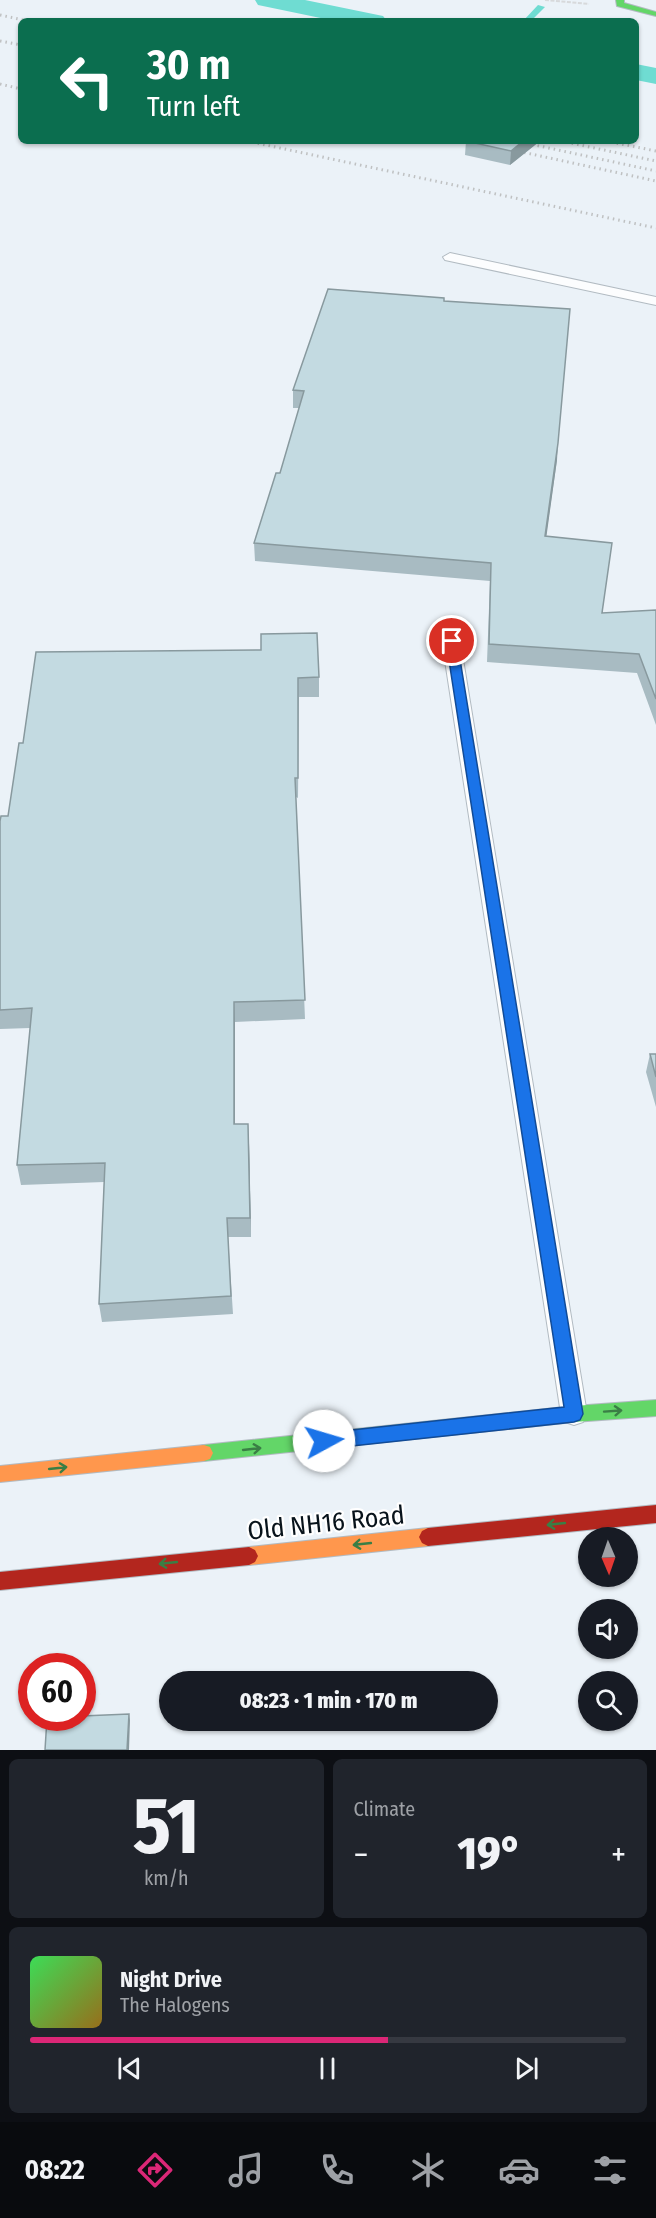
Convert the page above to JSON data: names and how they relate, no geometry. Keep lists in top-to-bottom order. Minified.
{"streets":{"main road":["Old NH16 Road"]},"north":"bottom","page":{"turn":["30 m","Turn left"],"limit":"60","trip":"08:23 · 1 min · 170 m","tile":[["51","km/h"],"Climate"],"heat":["−","19°","+"],"song":["Night Drive","The Halogens"],"tabs":"08:22"}}
